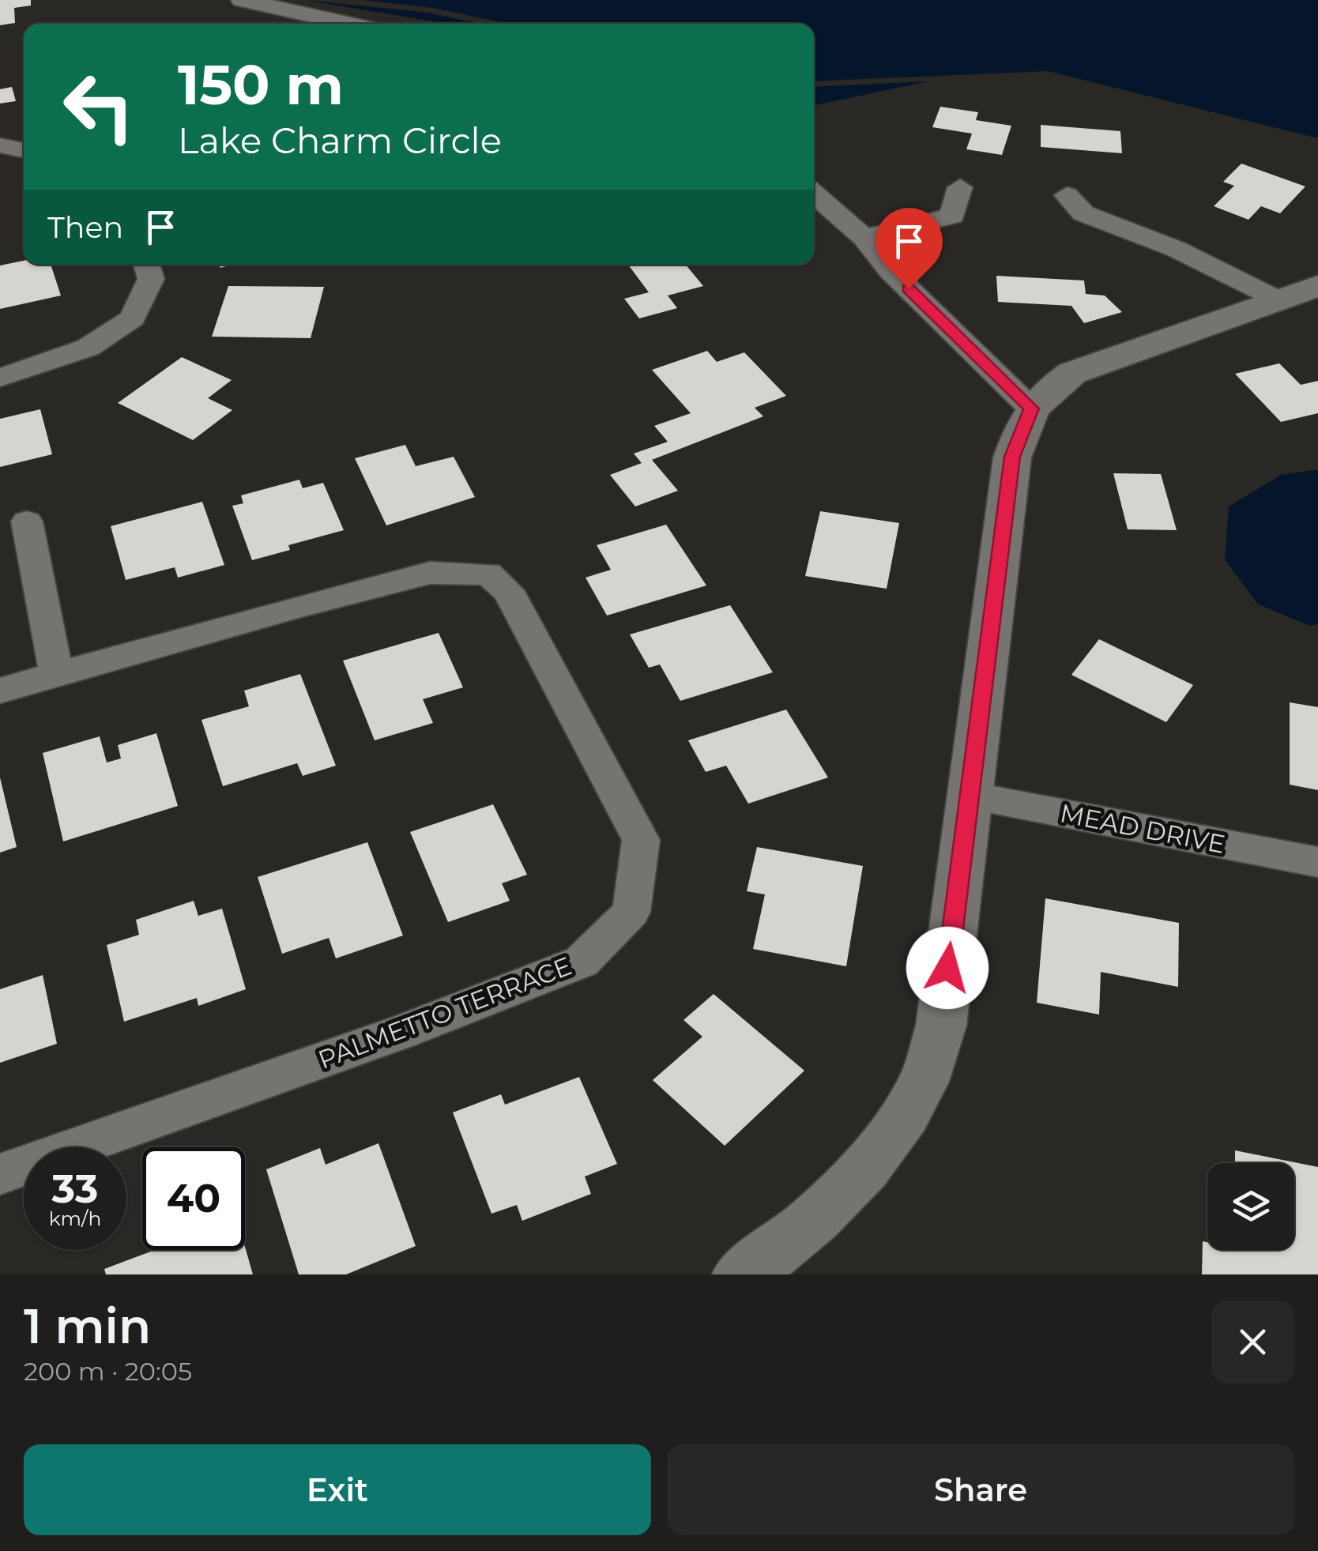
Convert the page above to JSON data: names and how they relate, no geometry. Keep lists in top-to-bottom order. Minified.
{"streets":{"street":["MEAD DRIVE","PALMETTO TERRACE"]},"page":{"turn":["150 m","Lake Charm Circle"],"then":"Then","speed":"33 km/h","limit":"40","heading":["1 min","200 m · 20:05"],"buttons":["Exit","Share"]}}
